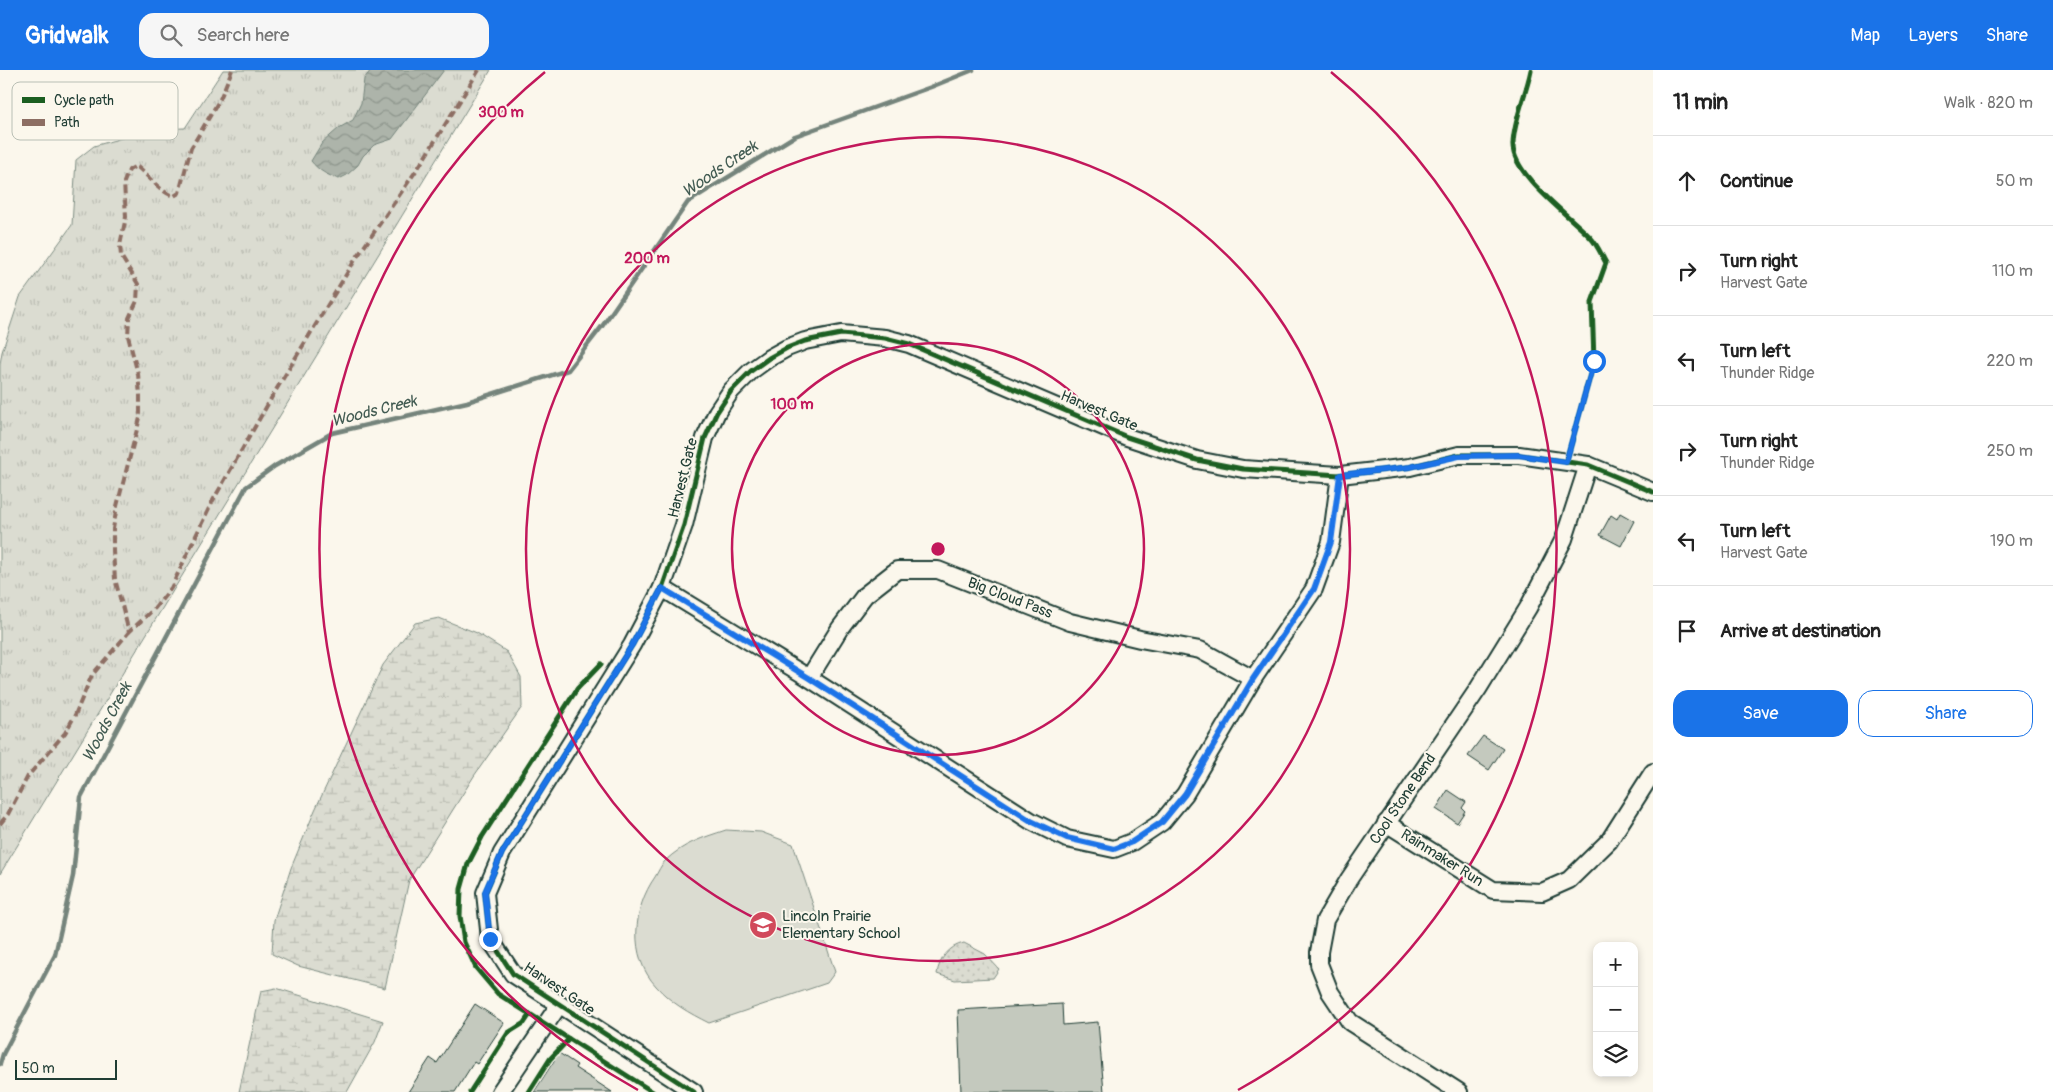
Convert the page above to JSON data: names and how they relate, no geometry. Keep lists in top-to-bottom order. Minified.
{"streets":{"street":["Harvest Gate","Big Cloud Pass","Cool Stone Bend","Rainmaker Run"]},"crossings":[["Harvest Gate","Cool Stone Bend"],["Cool Stone Bend","Rainmaker Run"]],"water":["Woods Creek"],"places":{"school or university":["Lincoln Prairie Elementary School"]},"legend":["Cycle path","Path"],"scale_bar":"50 m","page":{"header":"Gridwalk","search":"Search here","nav":["Map","Layers","Share"],"heading":["11 min","Walk · 820 m"],"list":[["Continue","50 m"],["Turn right","Harvest Gate","110 m"],["Turn left","Thunder Ridge","220 m"],["Turn right","Thunder Ridge","250 m"],["Turn left","Harvest Gate","190 m"],"Arrive at destination"],"buttons":["Save","Share"],"map_buttons":["+","−"],"scale":"50 m"},"rings":["300 m","200 m","100 m"]}
